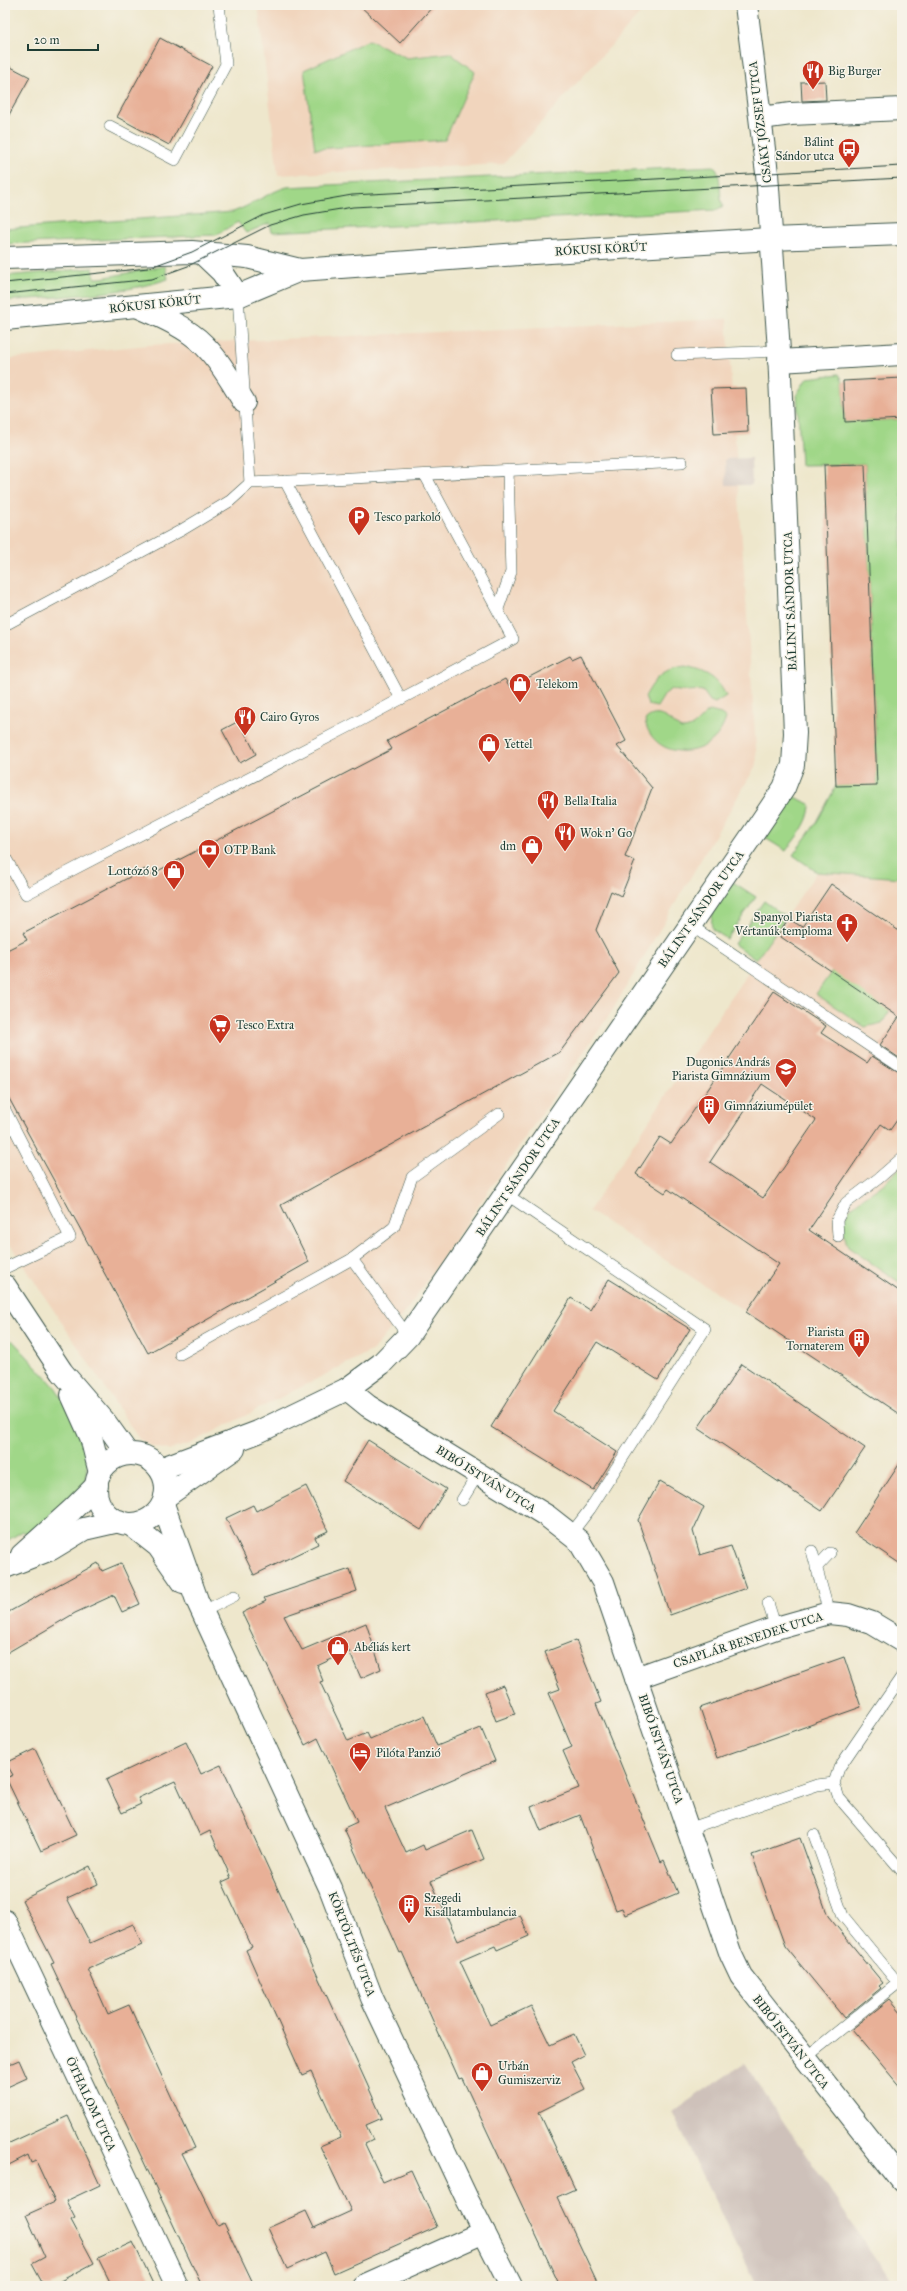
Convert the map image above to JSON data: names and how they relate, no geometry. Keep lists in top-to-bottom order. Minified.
{"streets":{"street":["CSÁKY JÓZSEF UTCA","RÓKUSI KÖRÚT","BÁLINT SÁNDOR UTCA","BIBÓ ISTVÁN UTCA","CSAPLÁR BENEDEK UTCA","KÖRTÖLTÉS UTCA","ÖTHALOM UTCA"]},"crossings":[["CSÁKY JÓZSEF UTCA","RÓKUSI KÖRÚT"],["CSÁKY JÓZSEF UTCA","BÁLINT SÁNDOR UTCA"],["RÓKUSI KÖRÚT","BÁLINT SÁNDOR UTCA"],["BÁLINT SÁNDOR UTCA","BIBÓ ISTVÁN UTCA"],["BÁLINT SÁNDOR UTCA","KÖRTÖLTÉS UTCA"],["BIBÓ ISTVÁN UTCA","CSAPLÁR BENEDEK UTCA"]],"places":{"restaurant":["Big Burger","Cairo Gyros","Bella Italia","Wok n' Go"],"bus stop":["Bálint Sándor utca"],"parking":["Tesco parkoló"],"shop":["Telekom","Yettel","dm","Lottózó 8","Abéliás kert","Urbán Gumiszerviz"],"bank":["OTP Bank"],"church":["Spanyol Piarista Vértanúk temploma"],"supermarket":["Tesco Extra"],"school or university":["Dugonics András Piarista Gimnázium"],"building":["Gimnáziumépület","Piarista Tornaterem","Szegedi Kisállatambulancia"],"hotel":["Pilóta Panzió"]},"scale_bar":"20 m"}
